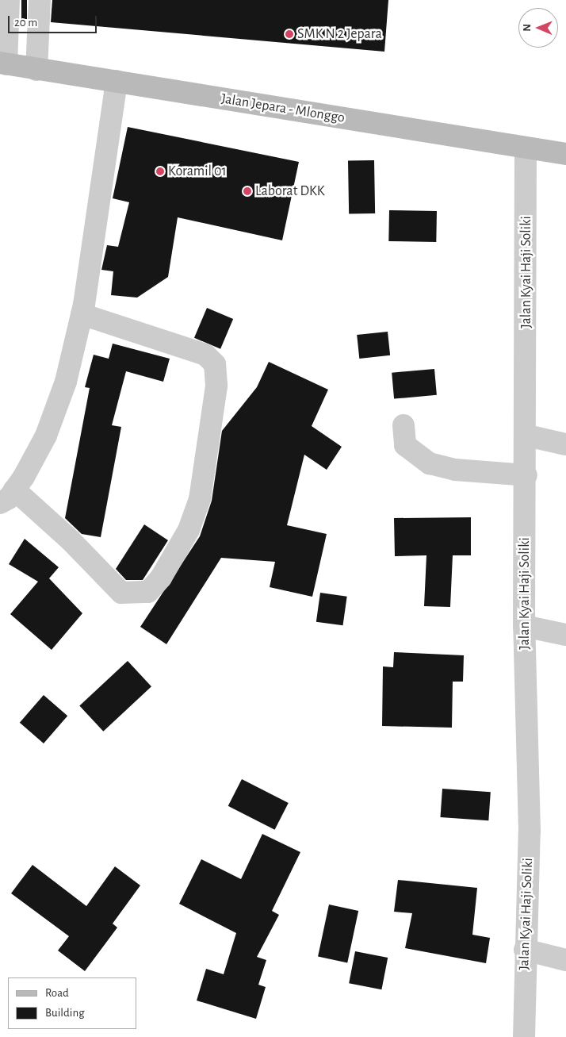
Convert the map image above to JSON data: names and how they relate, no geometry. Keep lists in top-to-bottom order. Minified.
{"streets":{"main road":["Jalan Jepara - Mlonggo"],"street":["Jalan Kyai Haji Soliki"]},"crossings":[["Jalan Jepara - Mlonggo","Jalan Kyai Haji Soliki"]],"places":["SMK N 2 Jepara","Koramil 01","Laborat DKK"],"legend":["Road","Building"],"scale_bar":"20 m","north":"left"}
